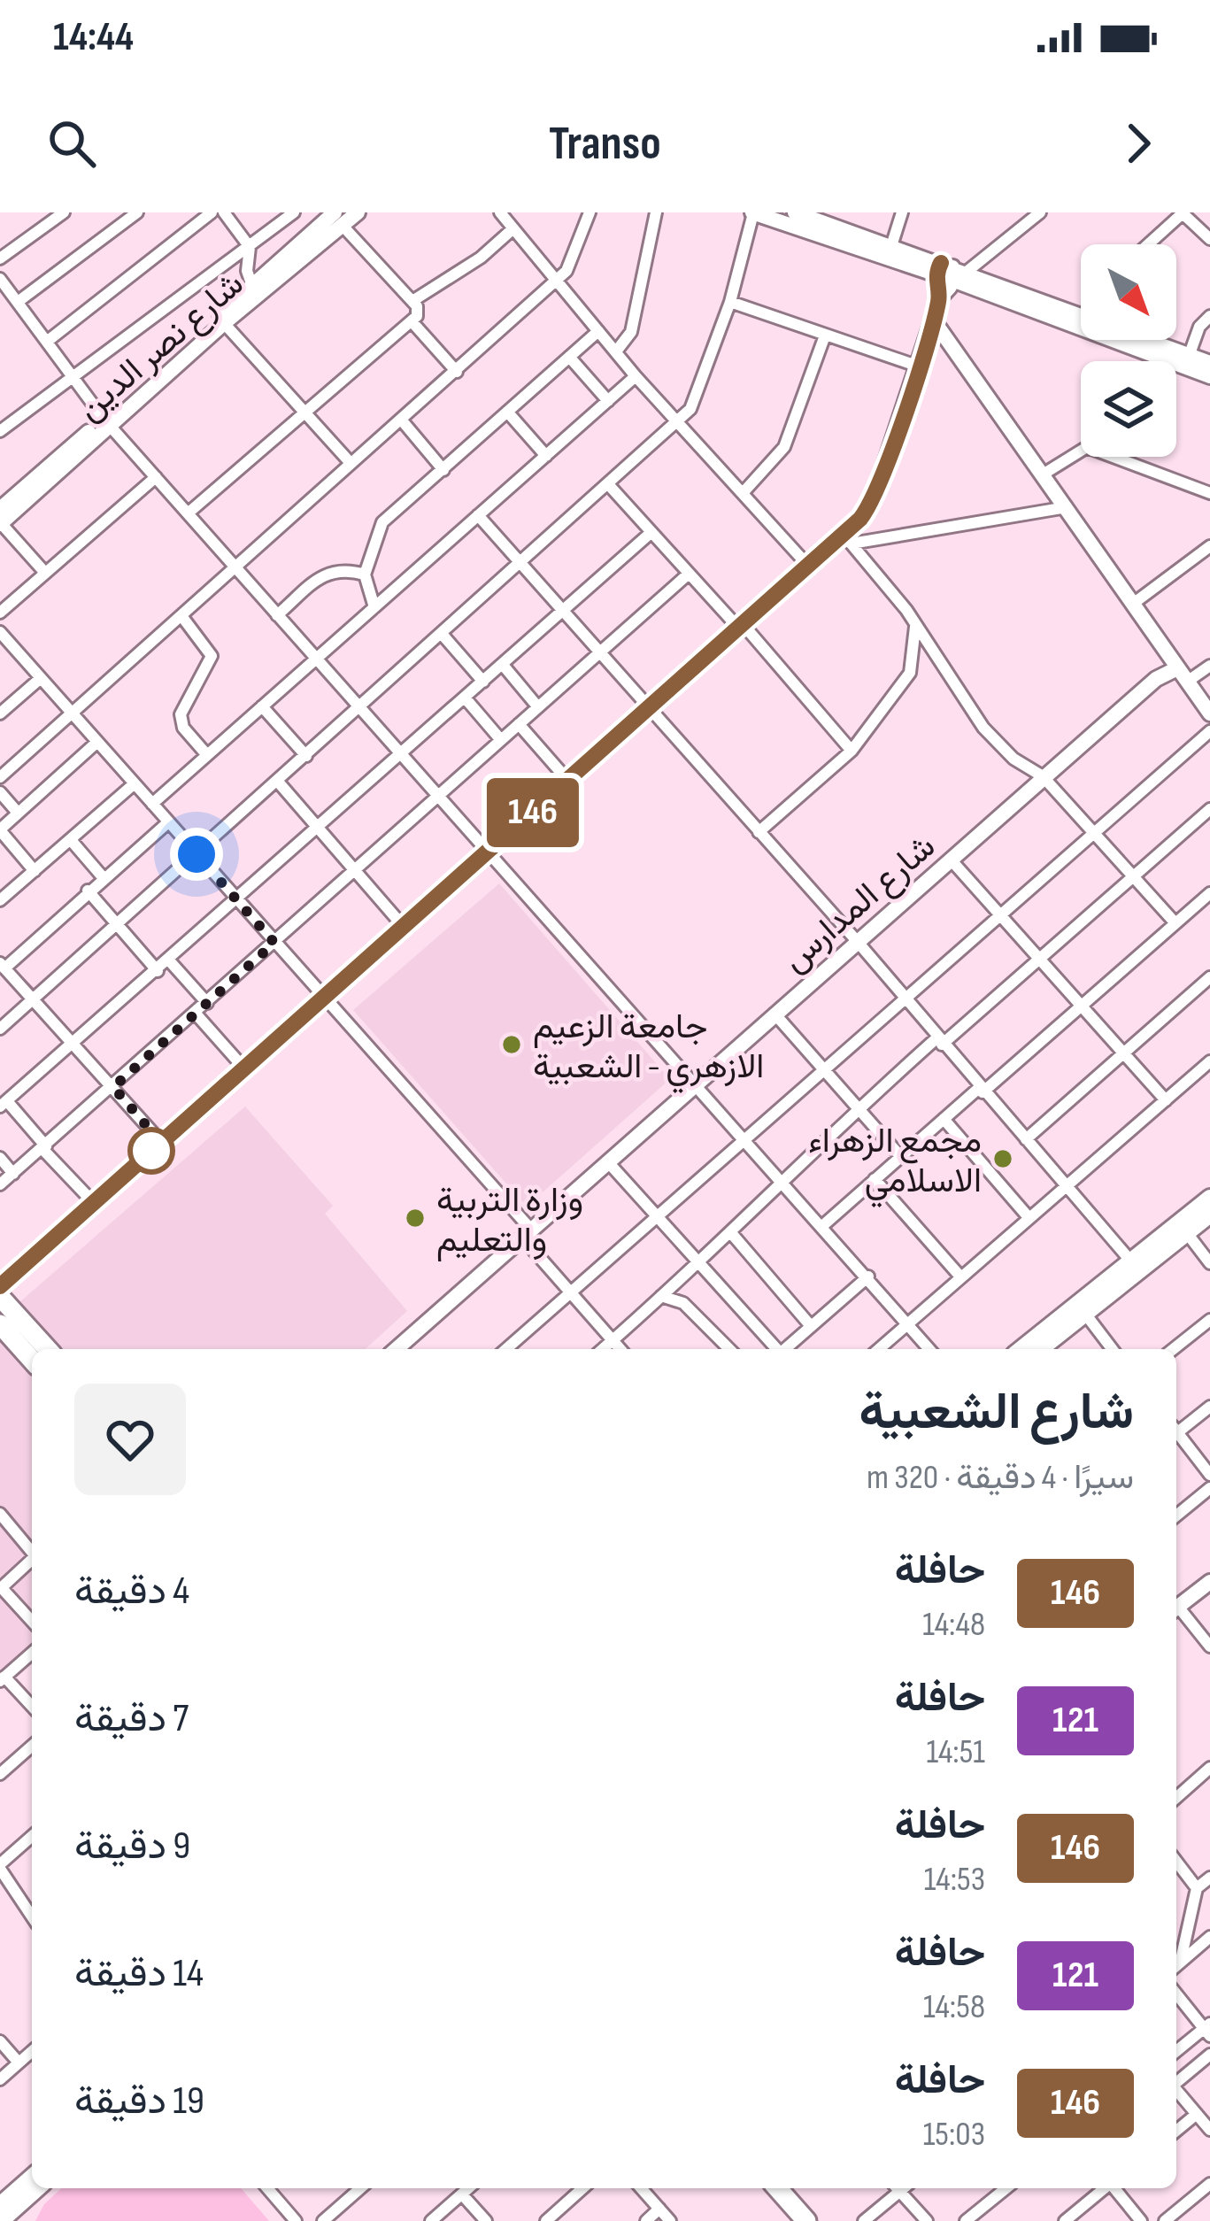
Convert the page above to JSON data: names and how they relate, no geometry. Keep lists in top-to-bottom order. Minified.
{"streets":{"street":["شارع نصر الدين","شارع المدارس"]},"places":["جامعة الزعيم الازهري - الشعبية","مجمع الزهراء الاسلامي","وزارة التربية والتعليم"],"lines":["bus line 146"],"north":"bottom right","page":{"status":"14:44","header":"Transo","on_map":"146","heading":["شارع الشعبية","سيرًا · 4 دقيقة · 320 m"],"list":[{"mark":"146","name":"حافلة","note":"14:48","value":"4 دقيقة"},{"mark":"121","name":"حافلة","note":"14:51","value":"7 دقيقة"},{"mark":"146","name":"حافلة","note":"14:53","value":"9 دقيقة"},{"mark":"121","name":"حافلة","note":"14:58","value":"14 دقيقة"},{"mark":"146","name":"حافلة","note":"15:03","value":"19 دقيقة"}]}}
